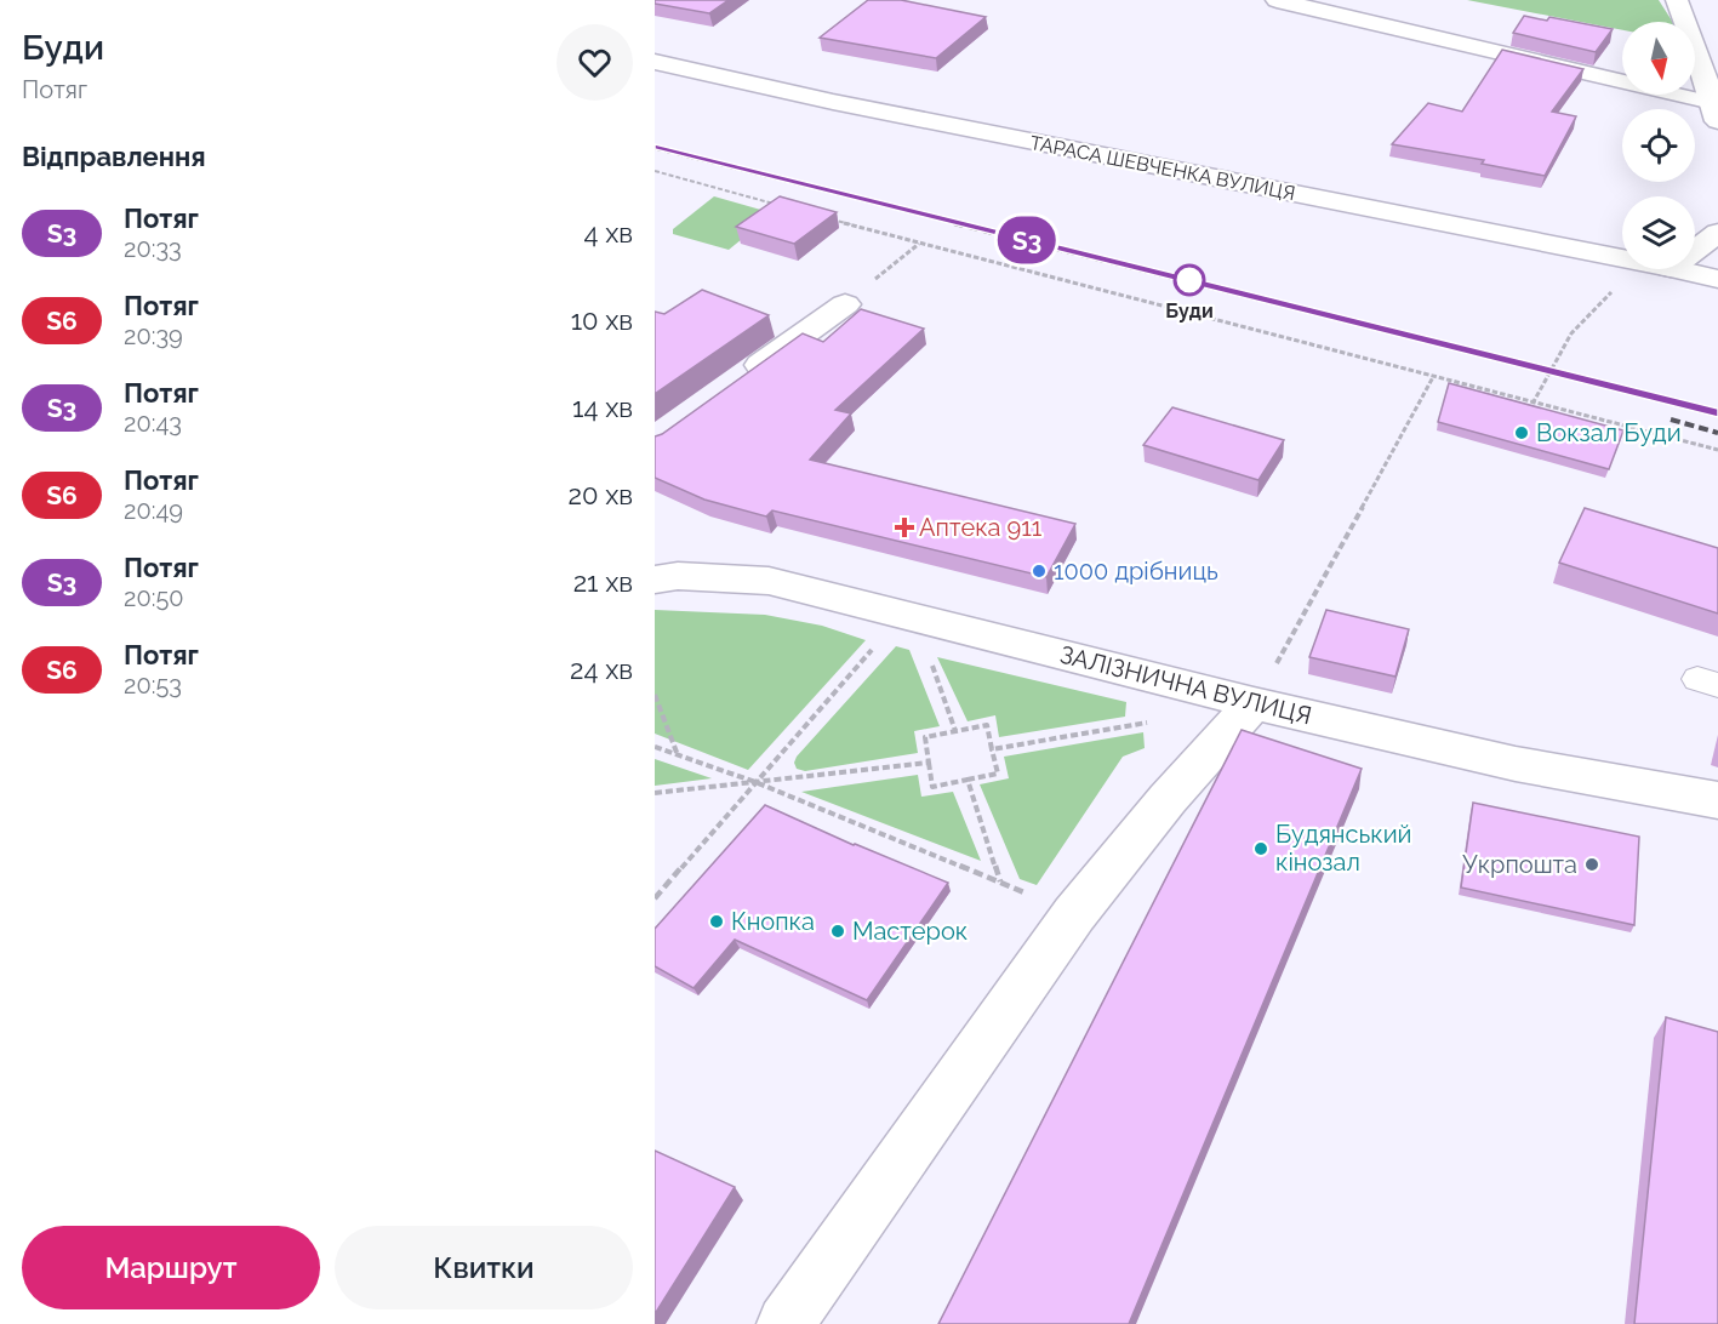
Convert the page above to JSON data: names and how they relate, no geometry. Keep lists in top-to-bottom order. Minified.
{"streets":{"street":["ТАРАСА ШЕВЧЕНКА ВУЛИЦЯ","ЗАЛІЗНИЧНА ВУЛИЦЯ"]},"places":{"other":["Буди","Вокзал Буди","1000 дрібниць","Будянський кінозал","Укрпошта","Кнопка","Мастерок"],"health":["Аптека 911"]},"north":"bottom","page":{"heading":[["Буди","Потяг"],"Відправлення"],"on_map":"S3","list":[{"mark":"S3","name":"Потяг","note":"20:33","value":"4 хв"},{"mark":"S6","name":"Потяг","note":"20:39","value":"10 хв"},{"mark":"S3","name":"Потяг","note":"20:43","value":"14 хв"},{"mark":"S6","name":"Потяг","note":"20:49","value":"20 хв"},{"mark":"S3","name":"Потяг","note":"20:50","value":"21 хв"},{"mark":"S6","name":"Потяг","note":"20:53","value":"24 хв"}],"buttons":["Маршрут","Квитки"]}}
